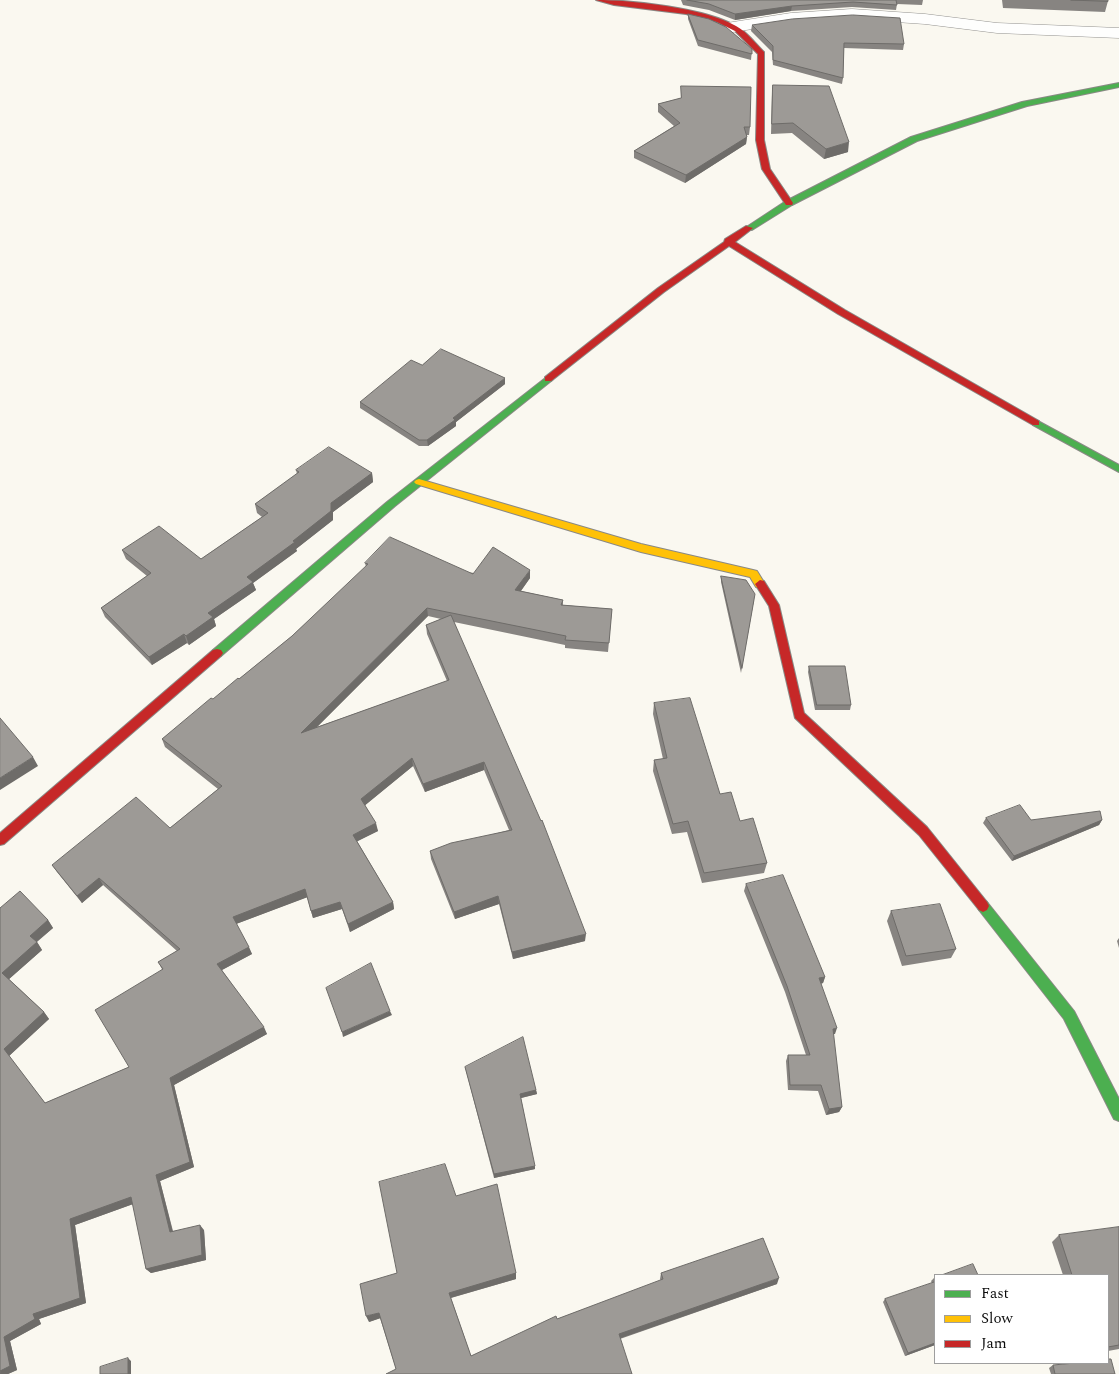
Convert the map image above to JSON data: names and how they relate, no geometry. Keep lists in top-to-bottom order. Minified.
{"legend":["Fast","Slow","Jam"]}
